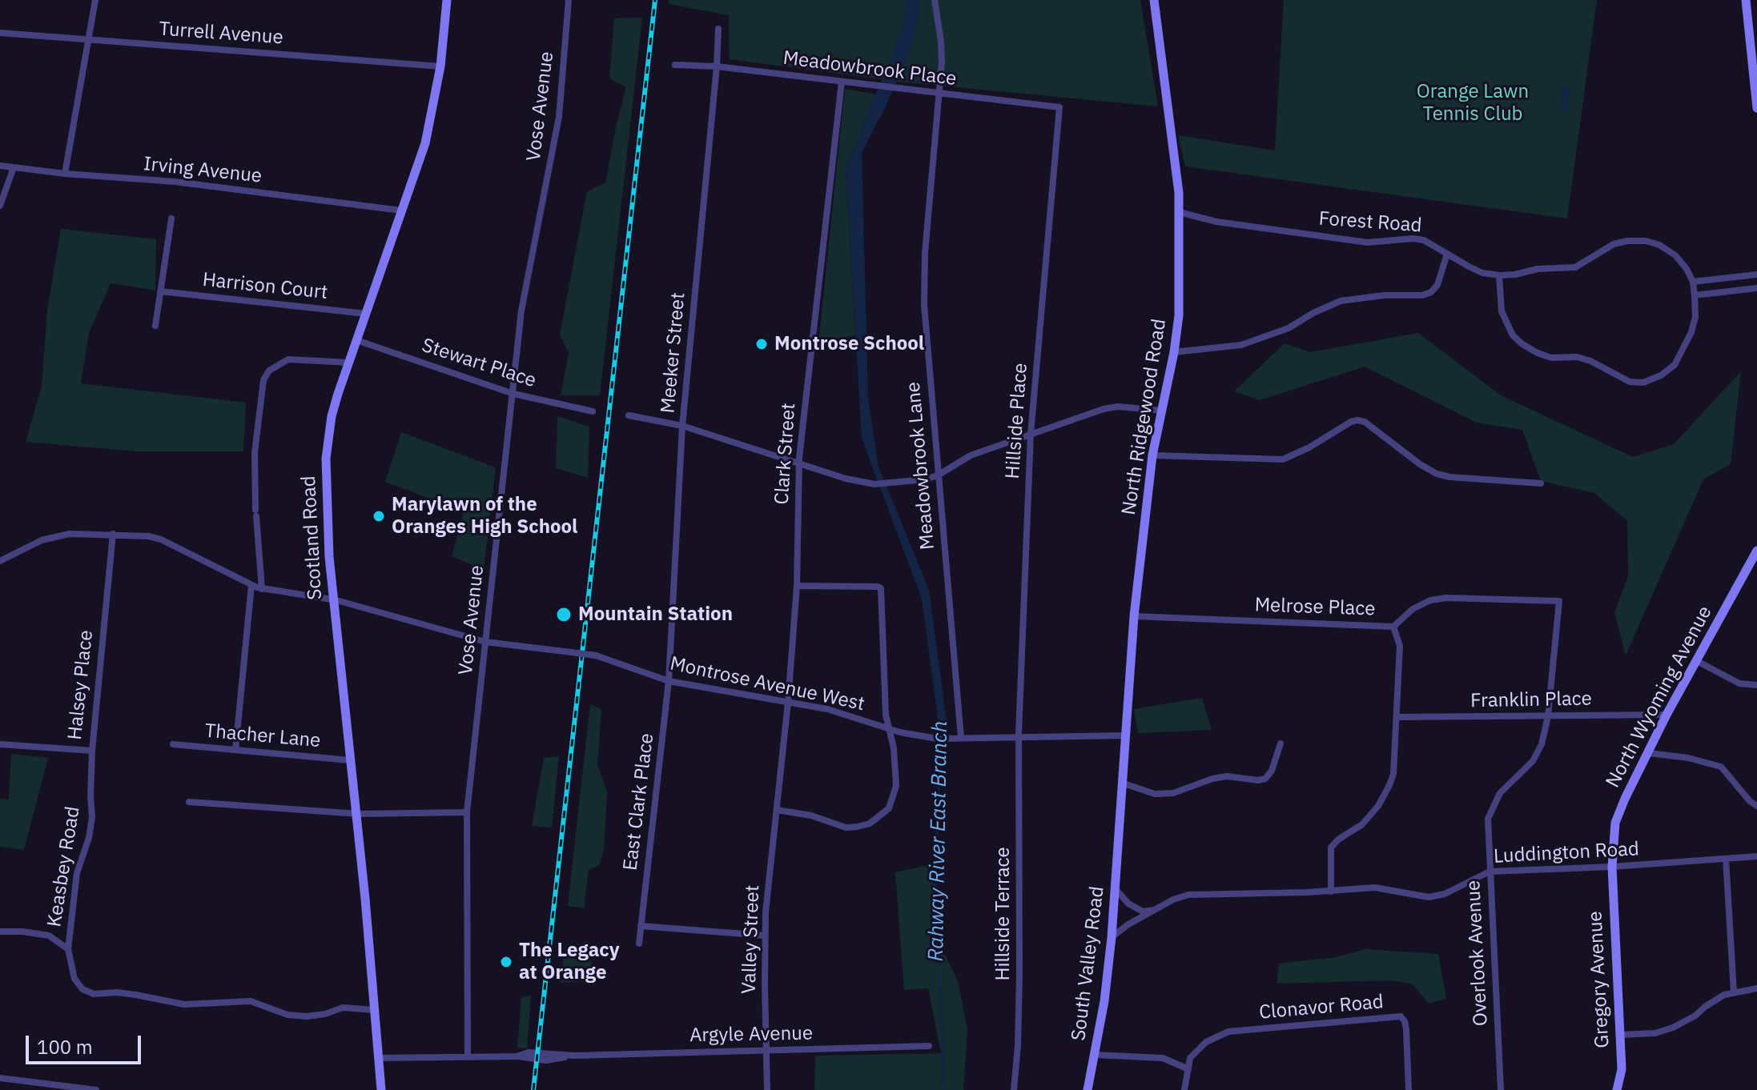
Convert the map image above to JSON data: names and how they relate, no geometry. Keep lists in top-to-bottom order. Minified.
{"streets":{"main road":["North Ridgewood Road","Scotland Road","North Wyoming Avenue","South Valley Road","Gregory Avenue"],"street":["Turrell Avenue","Meadowbrook Place","Vose Avenue","Irving Avenue","Forest Road","Harrison Court","Meeker Street","Stewart Place","Hillside Place","Clark Street","Meadowbrook Lane","Melrose Place","Montrose Avenue West","Halsey Place","Franklin Place","Thacher Lane","East Clark Place","Luddington Road","Keasbey Road","Hillside Terrace","Valley Street","Overlook Avenue","Clonavor Road","Argyle Avenue"]},"crossings":[["Turrell Avenue","Scotland Road"],["Meadowbrook Place","Meeker Street"],["Meadowbrook Place","Hillside Place"],["Meadowbrook Place","Clark Street"],["Meadowbrook Place","Meadowbrook Lane"],["Vose Avenue","Stewart Place"],["Vose Avenue","Montrose Avenue West"],["Vose Avenue","Argyle Avenue"],["Irving Avenue","Scotland Road"],["Forest Road","North Ridgewood Road"],["Harrison Court","Scotland Road"],["Meeker Street","Montrose Avenue West"],["Meeker Street","East Clark Place"],["Stewart Place","Scotland Road"],["North Ridgewood Road","Melrose Place"],["North Ridgewood Road","Montrose Avenue West"],["North Ridgewood Road","South Valley Road"],["Hillside Place","Montrose Avenue West"],["Hillside Place","Hillside Terrace"],["Clark Street","Montrose Avenue West"],["Clark Street","Valley Street"],["Meadowbrook Lane","Montrose Avenue West"],["Scotland Road","Montrose Avenue West"],["Scotland Road","Thacher Lane"],["Scotland Road","Argyle Avenue"],["Melrose Place","Franklin Place"],["Melrose Place","Overlook Avenue"],["Montrose Avenue West","Halsey Place"],["Montrose Avenue West","East Clark Place"],["Montrose Avenue West","Hillside Terrace"],["Halsey Place","Keasbey Road"],["North Wyoming Avenue","Franklin Place"],["North Wyoming Avenue","Luddington Road"],["North Wyoming Avenue","Gregory Avenue"],["Luddington Road","Overlook Avenue"],["Luddington Road","South Valley Road"],["Luddington Road","Gregory Avenue"],["Valley Street","Argyle Avenue"]],"water":["Rahway River East Branch"],"parks":["Orange Lawn Tennis Club"],"places":["Montrose School","Marylawn of the Oranges High School","Mountain Station","The Legacy at Orange"],"scale_bar":"100 m"}
